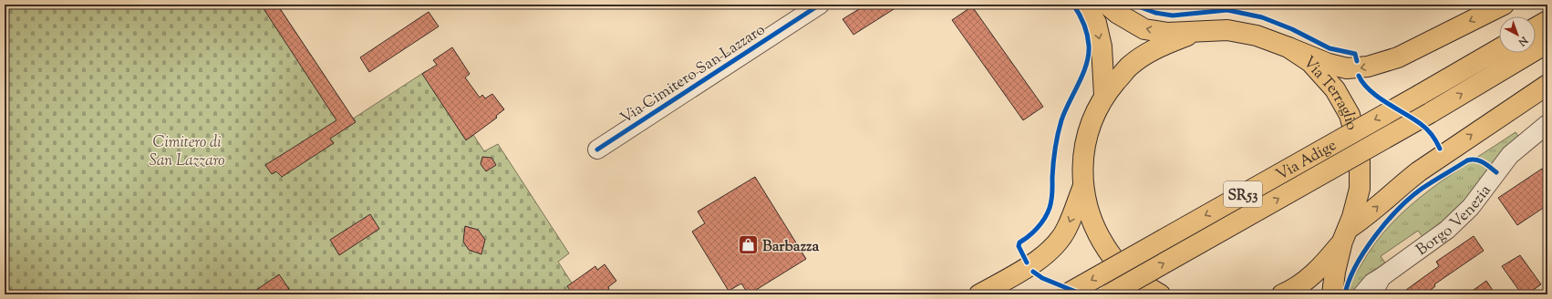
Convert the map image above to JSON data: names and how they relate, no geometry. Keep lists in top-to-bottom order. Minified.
{"streets":{"main road":["Via Terraglio","Via Adige","SR53"],"street":["Via Cimitero San Lazzaro","Borgo Venezia"]},"parks":["Cimitero di San Lazzaro"],"places":{"shop":["Barbazza"]},"north":"bottom right"}
